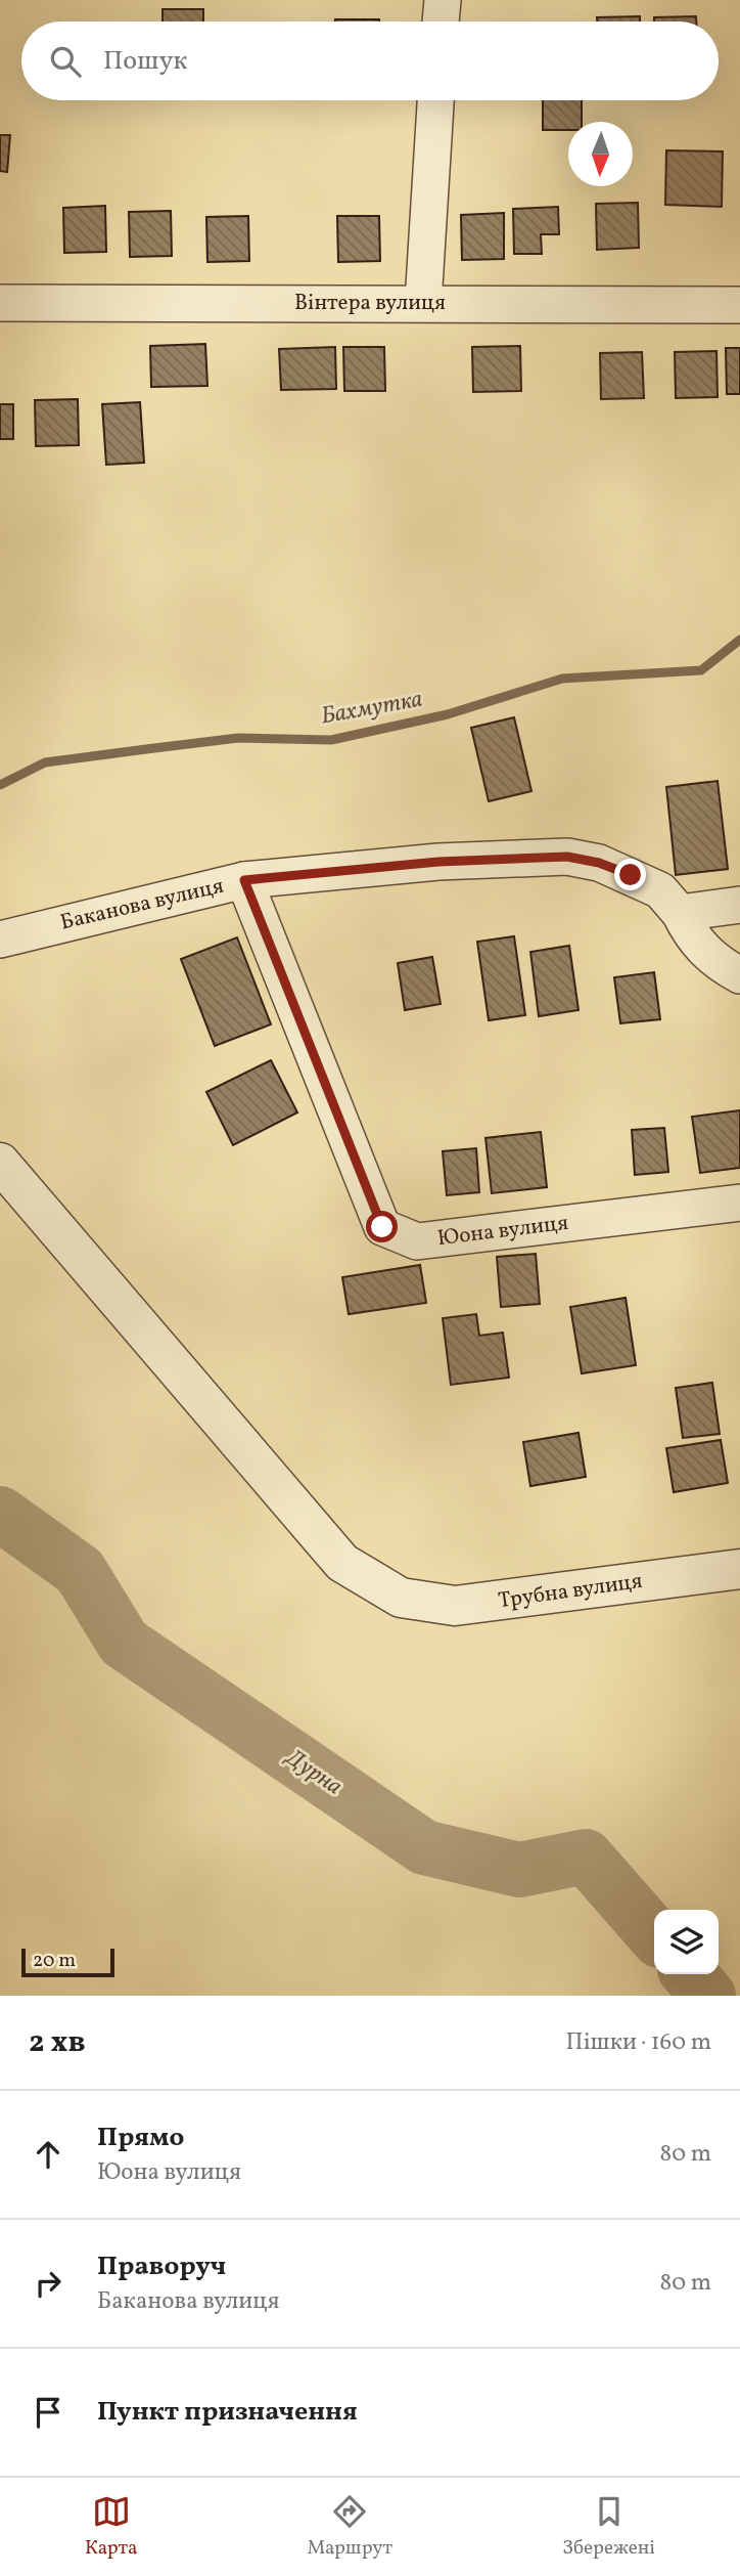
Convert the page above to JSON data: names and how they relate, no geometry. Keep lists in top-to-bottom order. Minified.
{"streets":{"street":["Вінтера вулиця","Баканова вулиця","Юона вулиця","Трубна вулиця"]},"crossings":[["Баканова вулиця","Юона вулиця"]],"water":["Бахмутка","Дурна"],"scale_bar":"20 m","north":"bottom","page":{"search":"Пошук","scale":"20 m","heading":["2 хв","Пішки · 160 m"],"list":[["Прямо","Юона вулиця","80 m"],["Праворуч","Баканова вулиця","80 m"],"Пункт призначення"],"nav":["Карта","Маршрут","Збережені"]}}
